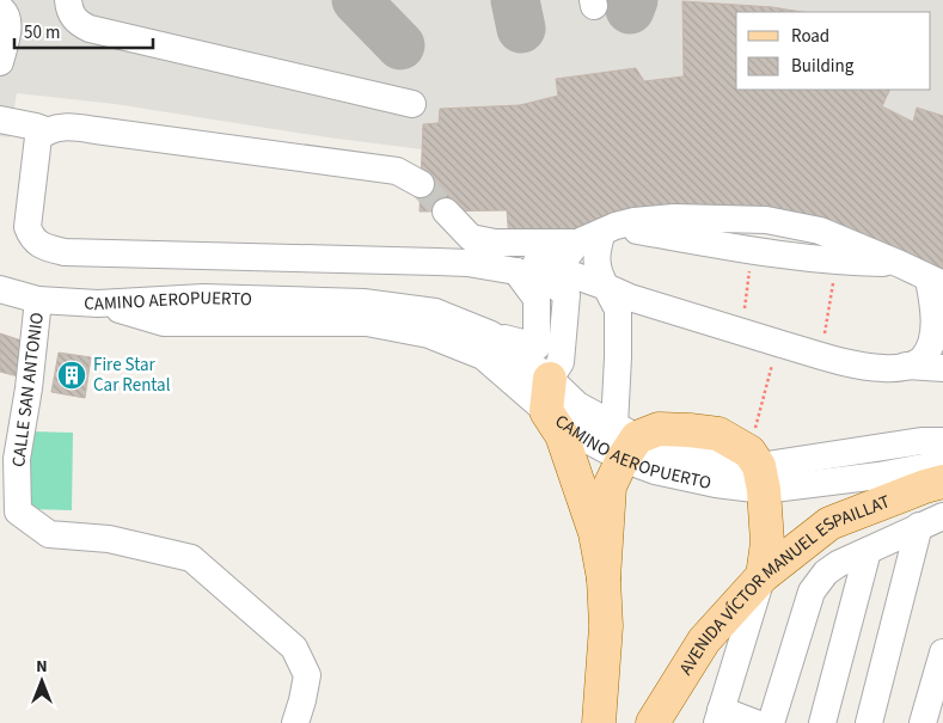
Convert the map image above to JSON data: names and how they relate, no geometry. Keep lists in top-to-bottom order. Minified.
{"streets":{"main road":["AVENIDA VÍCTOR MANUEL ESPAILLAT"],"street":["CAMINO AEROPUERTO","CALLE SAN ANTONIO"]},"places":{"building":["Fire Star Car Rental"]},"legend":["Road","Building"],"scale_bar":"50 m","north":"top"}
